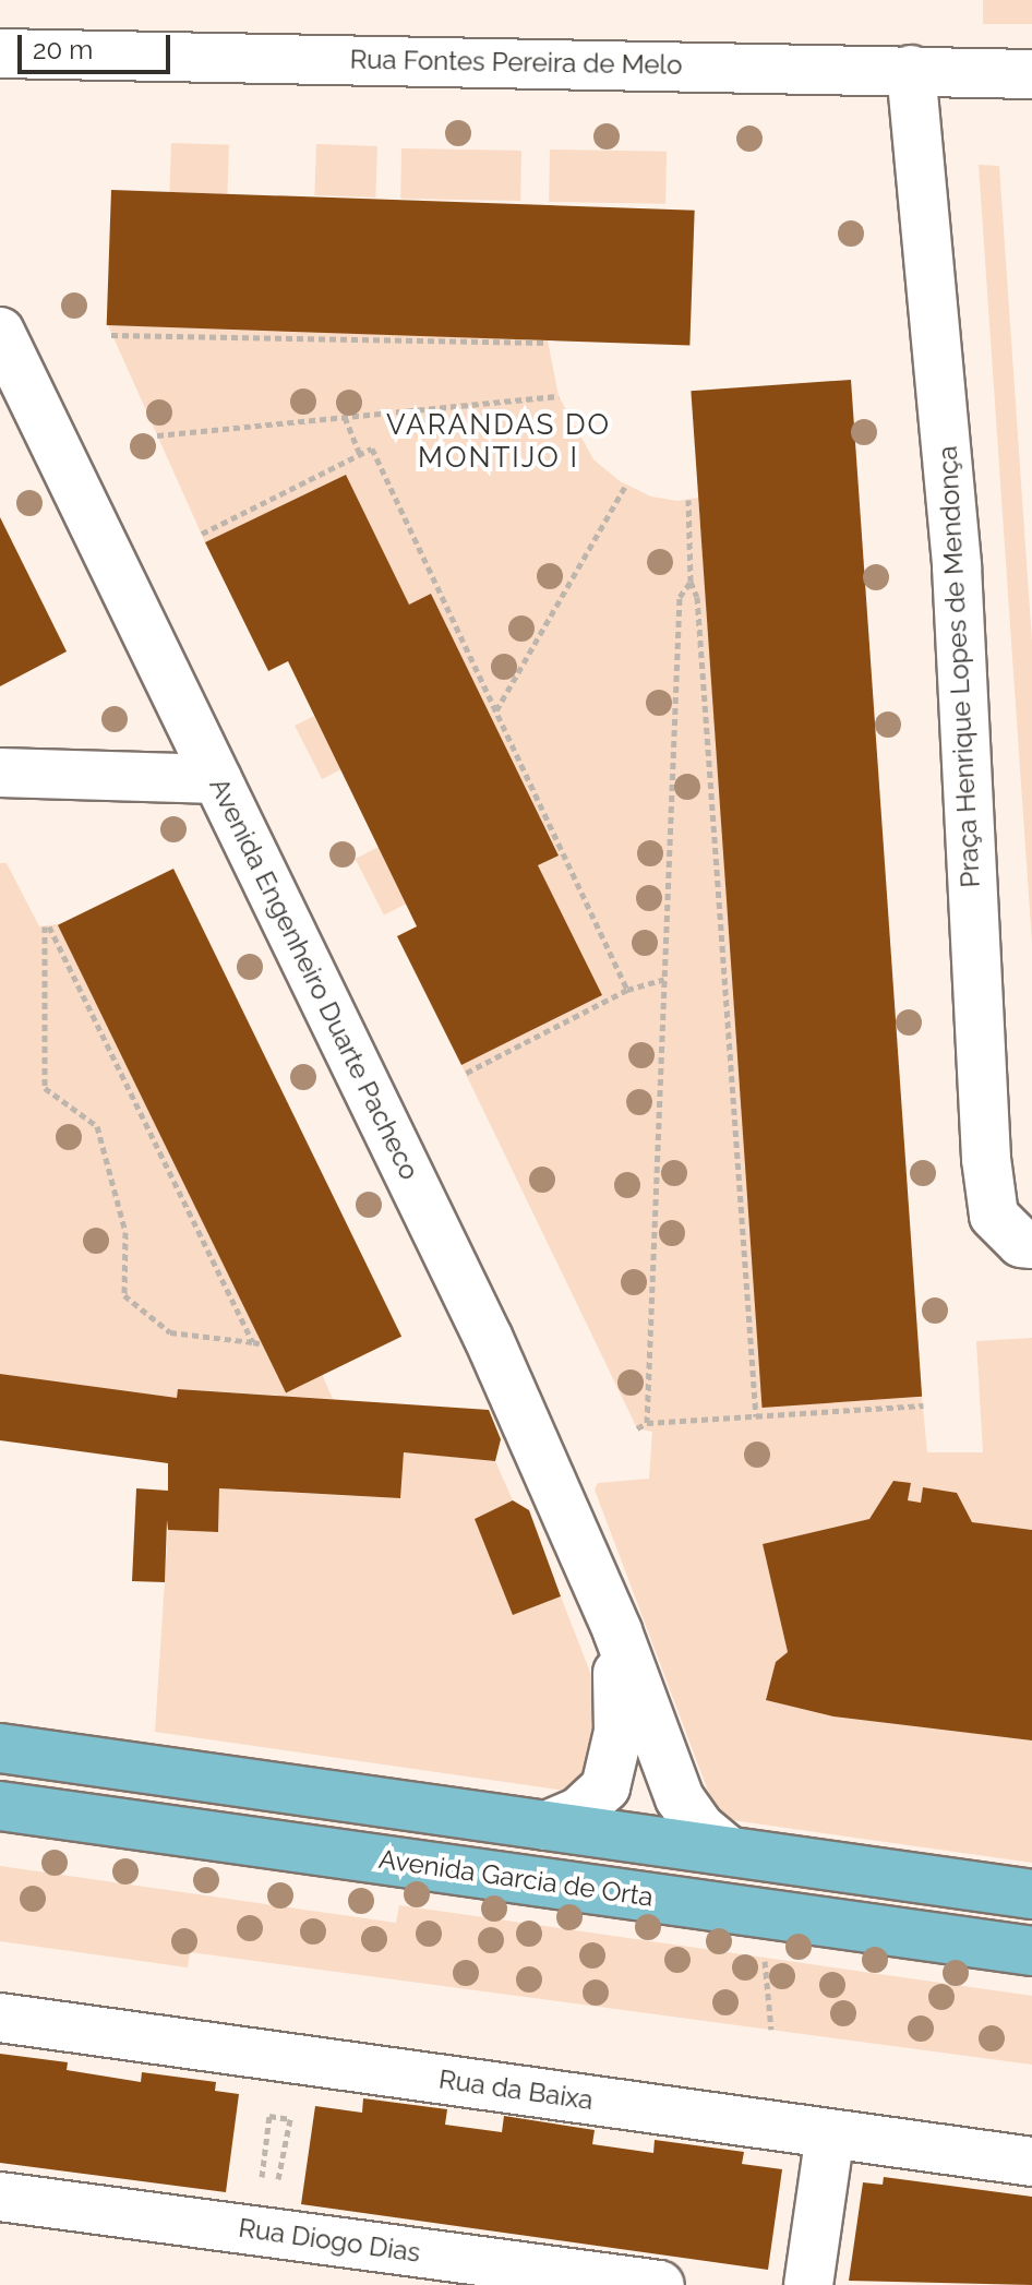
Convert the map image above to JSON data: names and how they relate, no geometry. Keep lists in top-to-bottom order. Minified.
{"streets":{"main road":["Avenida Garcia de Orta"],"street":["Rua Fontes Pereira de Melo","Praça Henrique Lopes de Mendonça","Avenida Engenheiro Duarte Pacheco","Rua da Baixa","Rua Diogo Dias"]},"crossings":[["Rua Fontes Pereira de Melo","Praça Henrique Lopes de Mendonça"]],"districts":["VARANDAS DO MONTIJO I"],"scale_bar":"20 m"}
